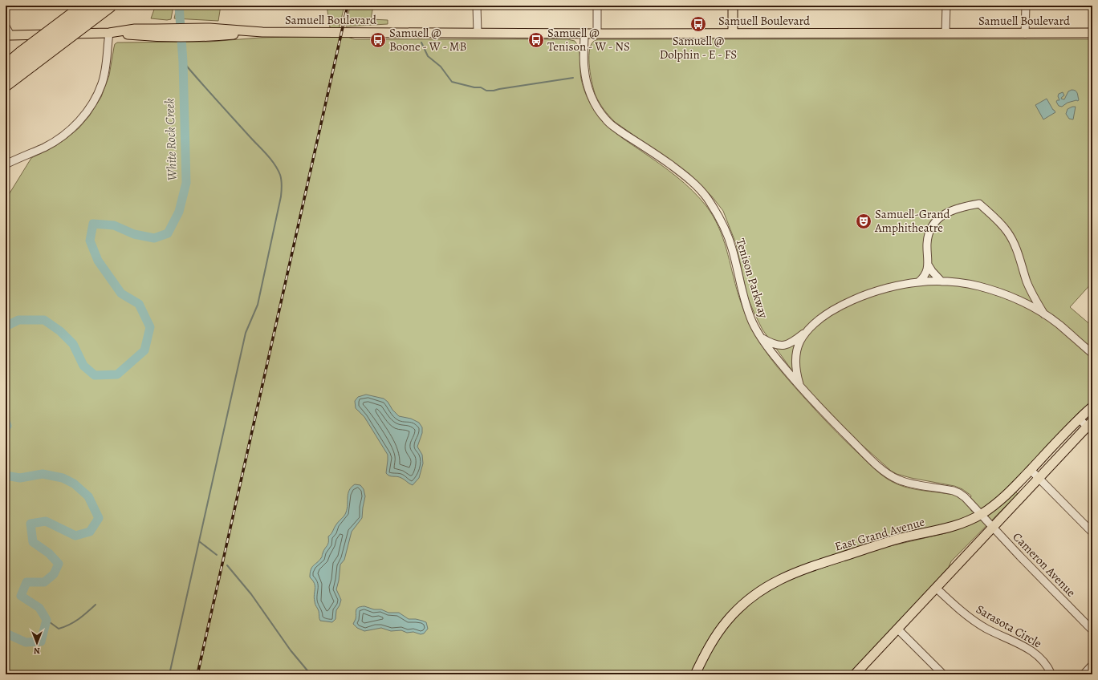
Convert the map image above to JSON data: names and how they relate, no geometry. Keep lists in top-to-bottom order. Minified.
{"streets":{"main road":["Samuell Boulevard","East Grand Avenue"],"street":["Tenison Parkway","Cameron Avenue","Sarasota Circle"]},"crossings":[["Samuell Boulevard","Tenison Parkway"],["Tenison Parkway","East Grand Avenue"],["Tenison Parkway","Cameron Avenue"]],"water":["White Rock Creek"],"places":{"bus stop":["Samuell @ Dolphin - E - FS","Samuell @ Boone - W - MB","Samuell @ Tenison - W - NS"],"theatre":["Samuell-Grand Amphitheatre"]},"north":"bottom"}
